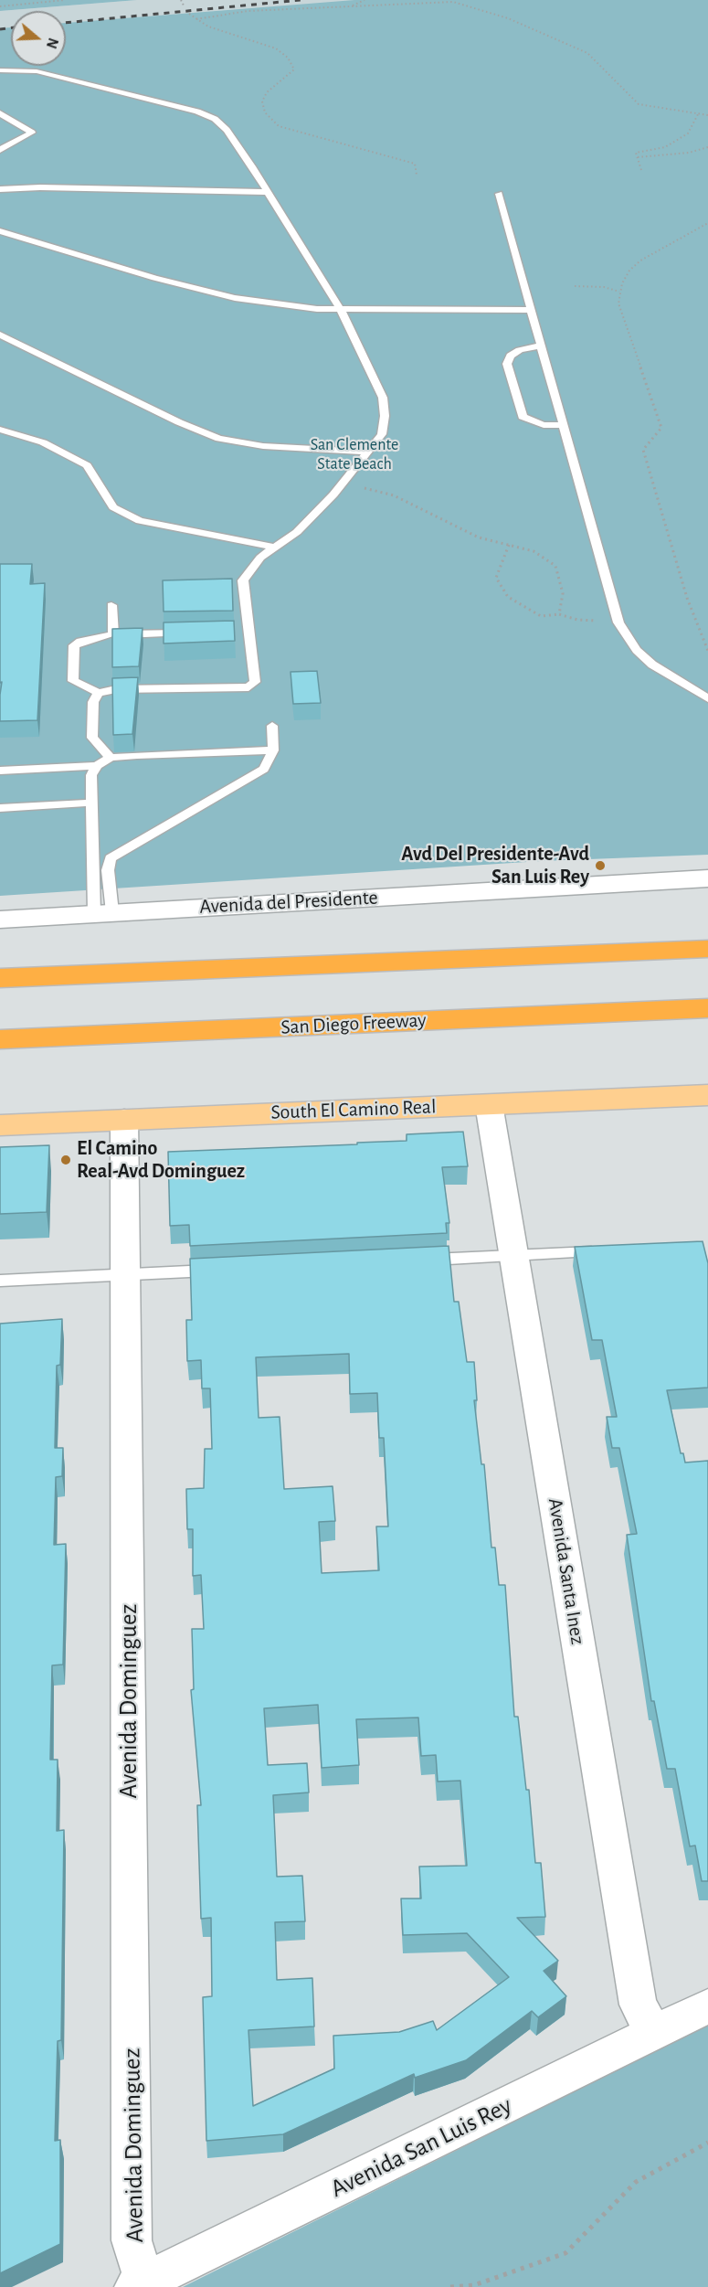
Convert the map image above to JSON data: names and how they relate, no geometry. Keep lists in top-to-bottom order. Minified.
{"streets":{"highway":["San Diego Freeway"],"main road":["South El Camino Real"],"street":["Avenida del Presidente","Avenida Santa Inez","Avenida Dominguez","Avenida San Luis Rey"]},"crossings":[["South El Camino Real","Avenida Santa Inez"],["South El Camino Real","Avenida Dominguez"],["Avenida Santa Inez","Avenida San Luis Rey"],["Avenida Dominguez","Avenida San Luis Rey"]],"parks":["San Clemente State Beach"],"places":["Avd Del Presidente-Avd San Luis Rey","El Camino Real-Avd Dominguez"],"north":"right"}
